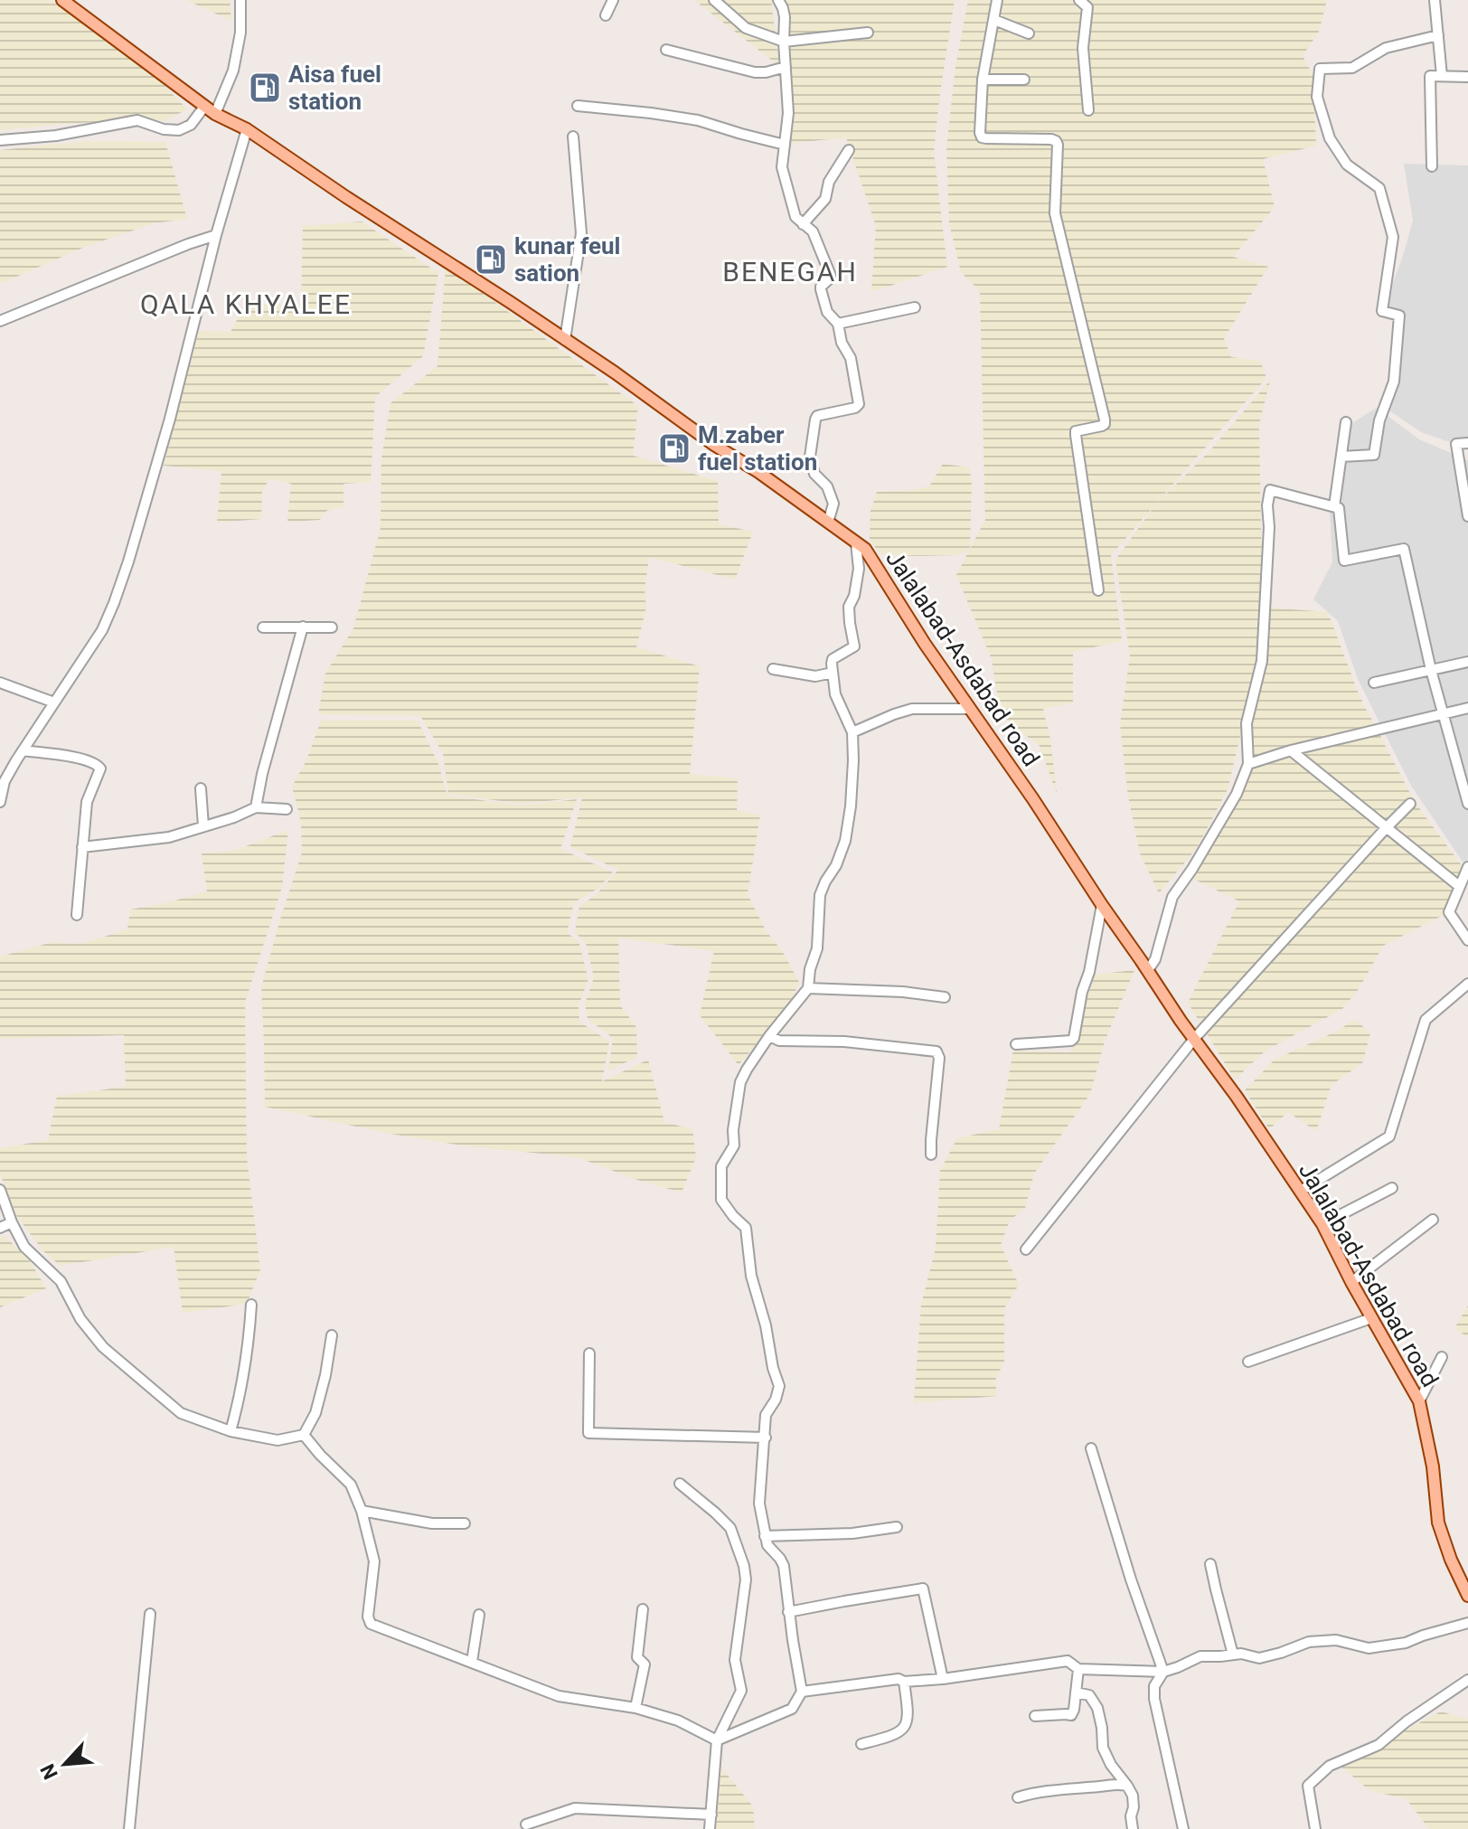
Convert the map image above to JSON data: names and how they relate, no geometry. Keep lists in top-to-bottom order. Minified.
{"streets":{"main road":["Jalalabad-Asdabad road"]},"districts":["BENEGAH","QALA KHYALEE"],"places":{"fuel station":["Aisa fuel station","kunar feul sation","M.zaber fuel station"]},"north":"bottom left"}
